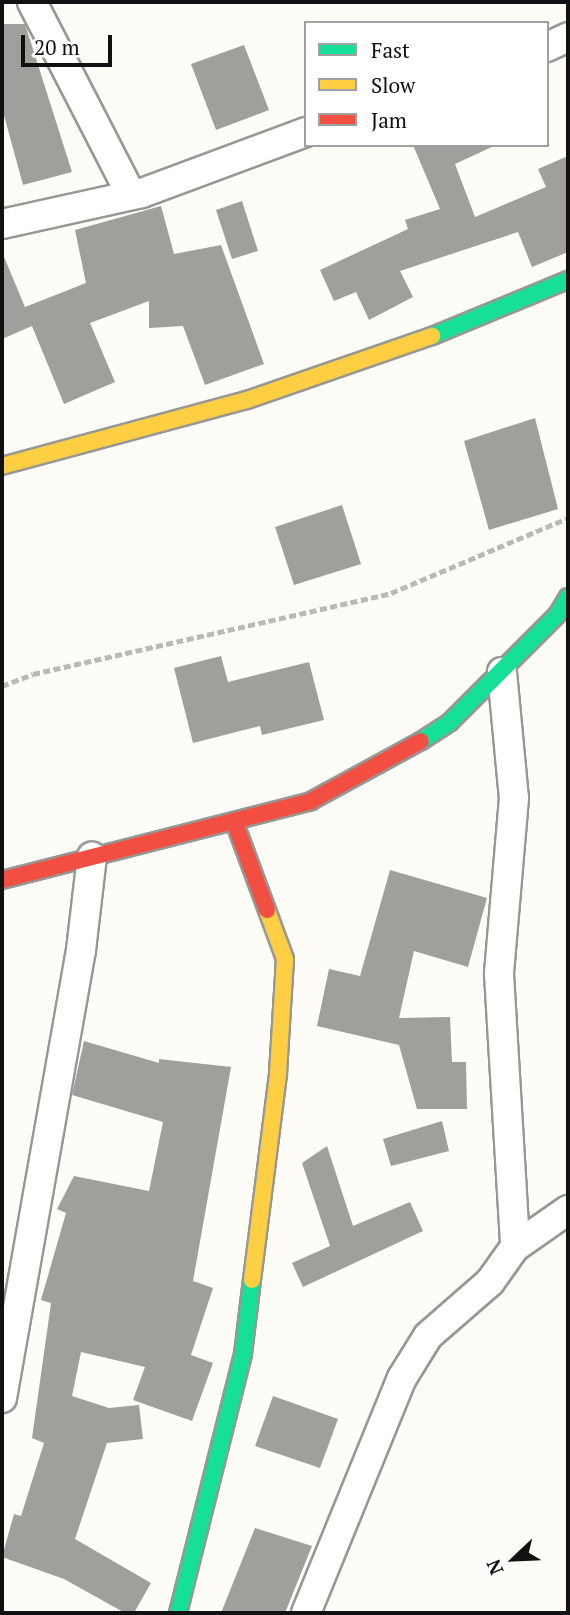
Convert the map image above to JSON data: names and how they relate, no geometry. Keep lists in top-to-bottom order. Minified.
{"legend":["Fast","Slow","Jam"],"scale_bar":"20 m","north":"bottom left"}
